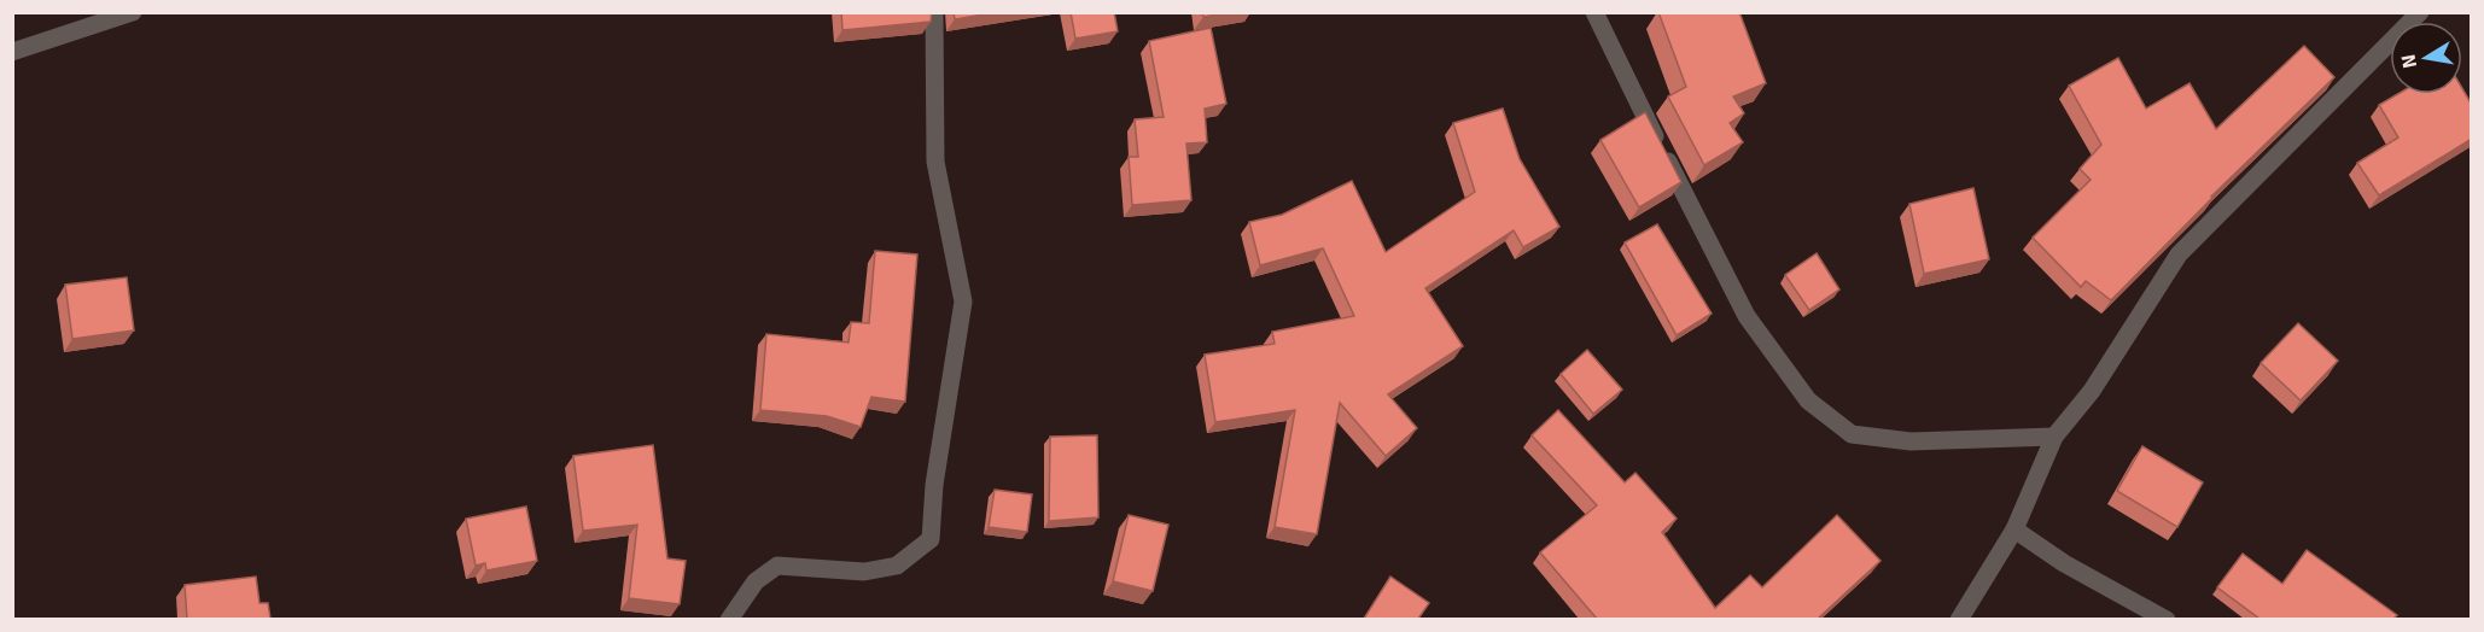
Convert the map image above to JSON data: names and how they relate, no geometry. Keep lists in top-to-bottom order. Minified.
{"north":"left"}
